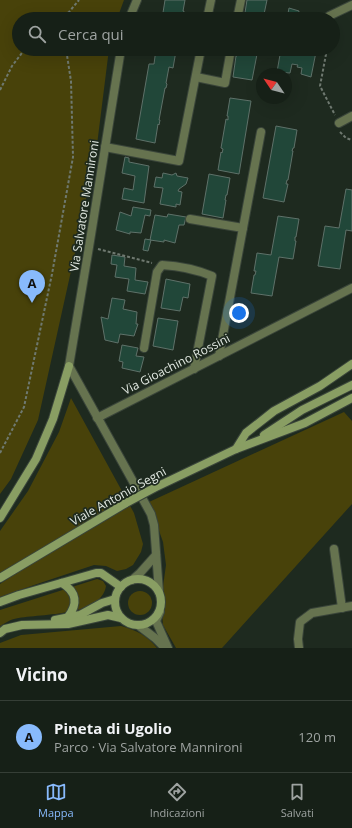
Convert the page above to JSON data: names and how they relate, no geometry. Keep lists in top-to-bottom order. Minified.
{"streets":{"main road":["Viale Antonio Segni"],"street":["Via Salvatore Mannironi","Via Gioachino Rossini"]},"north":"top left","page":{"search":"Cerca qui","pins":"A","heading":"Vicino","list":[{"mark":"A","name":"Pineta di Ugolio","note":"Parco · Via Salvatore Mannironi","value":"120 m"}],"nav":["Mappa","Indicazioni","Salvati"]}}
